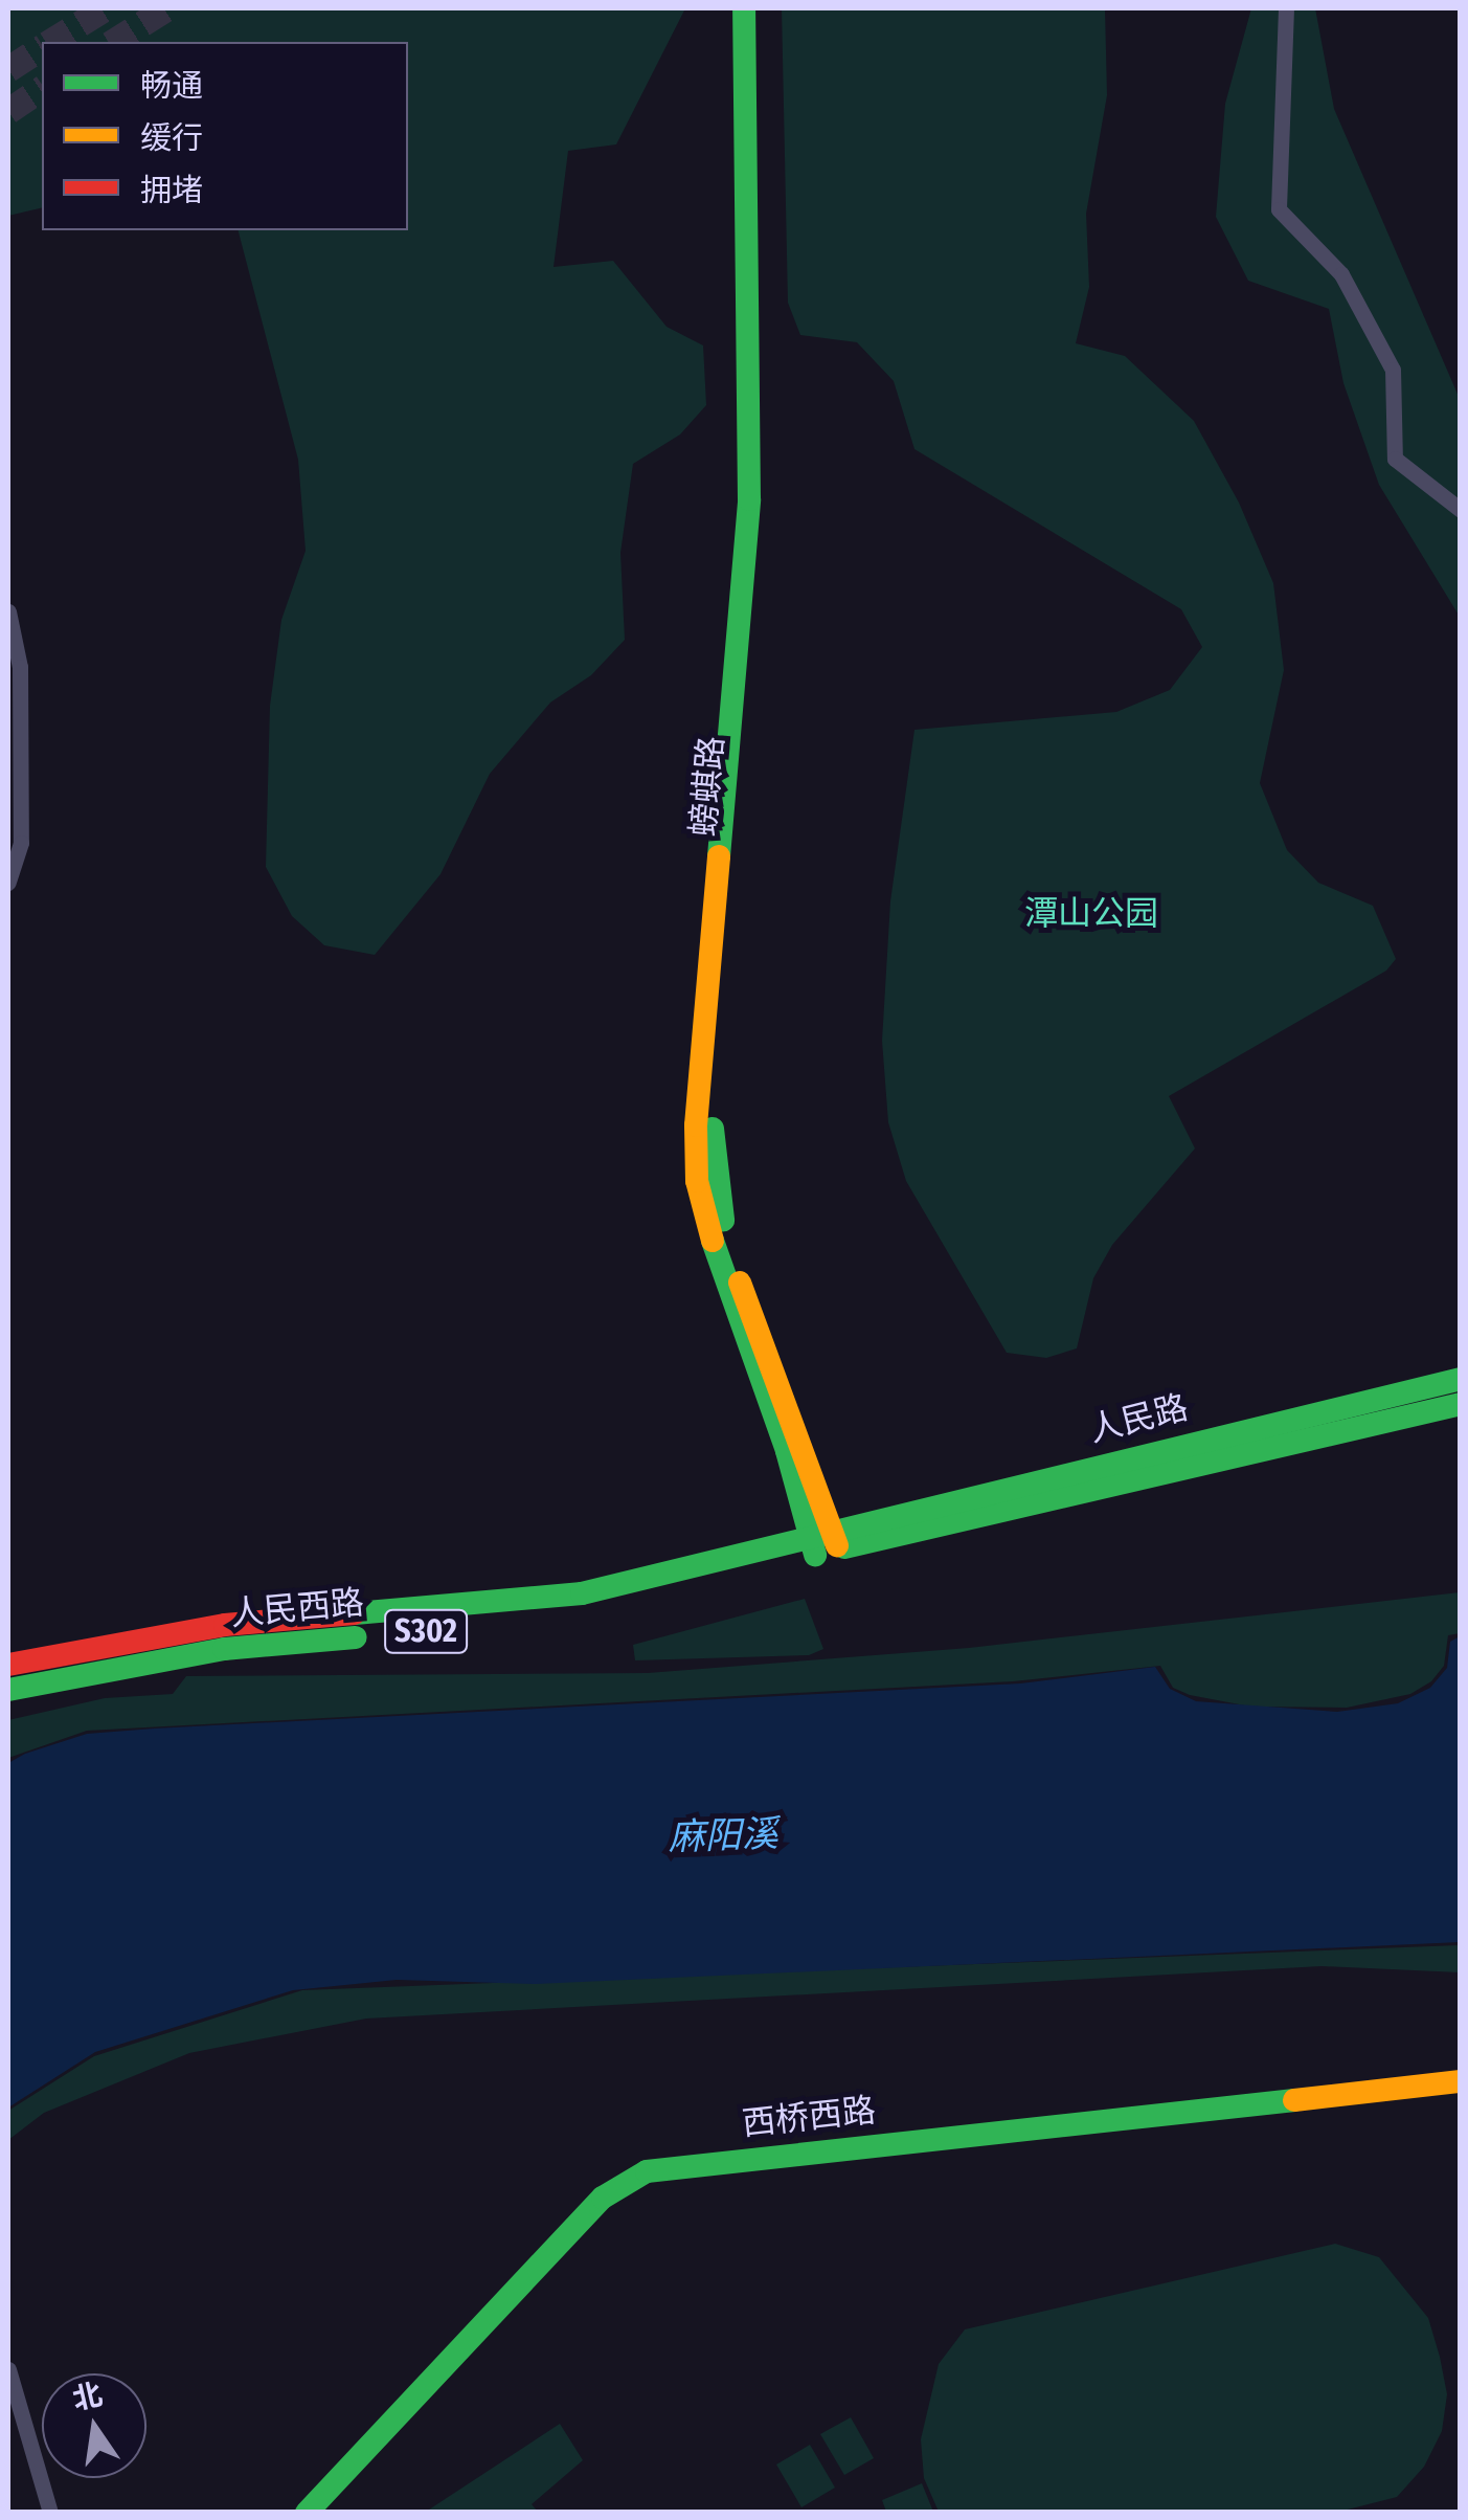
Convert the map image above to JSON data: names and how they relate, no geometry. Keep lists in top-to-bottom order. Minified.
{"streets":{"main road":["螃蜞路","人民路","人民西路","S302","西桥西路"]},"crossings":[["螃蜞路","人民路"],["螃蜞路","人民西路"],["人民路","人民西路"]],"water":["麻阳溪"],"parks":["潭山公园"],"legend":["畅通","缓行","拥堵"],"north":"top"}
